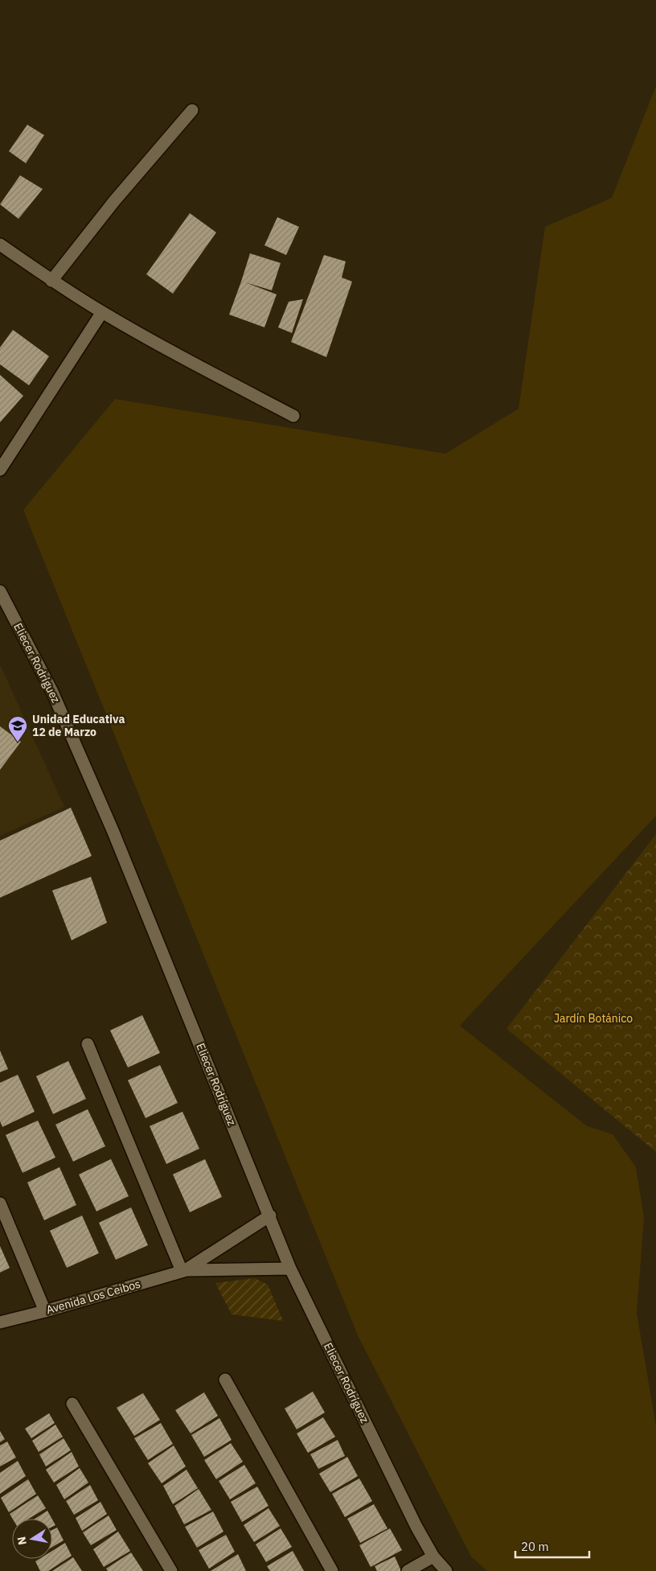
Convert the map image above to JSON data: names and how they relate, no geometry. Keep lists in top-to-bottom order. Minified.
{"streets":{"street":["Eliecer Rodríguez","Avenida Los Ceibos"]},"parks":["Jardín Botánico"],"places":{"school or university":["Unidad Educativa 12 de Marzo"]},"scale_bar":"20 m","north":"left"}
